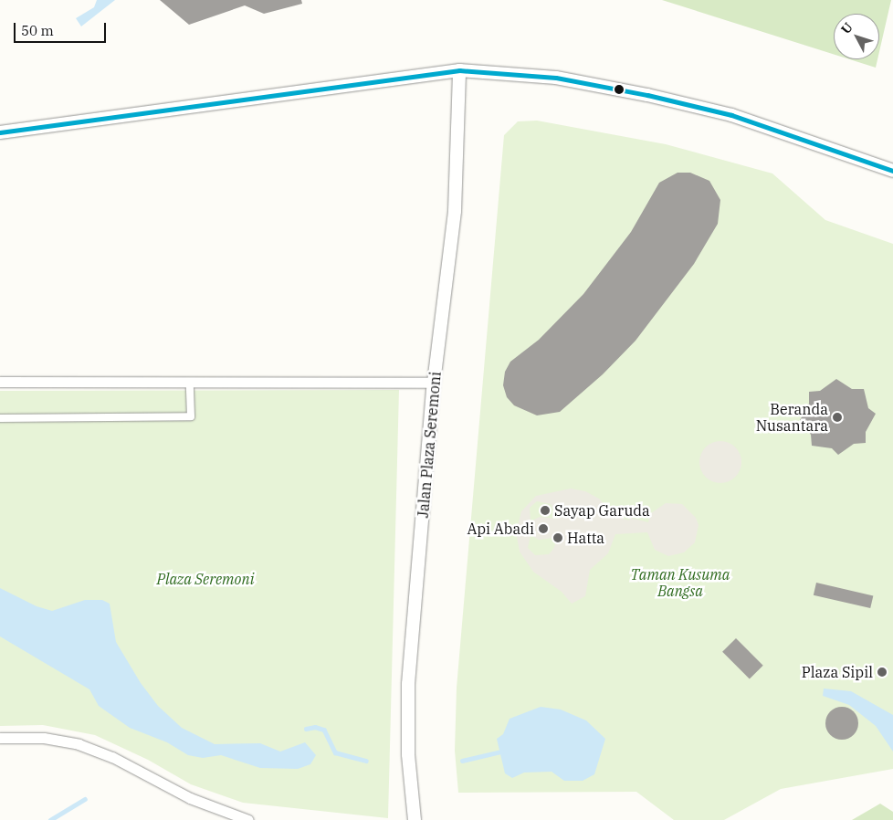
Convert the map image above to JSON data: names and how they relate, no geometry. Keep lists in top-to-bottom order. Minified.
{"streets":{"street":["Jalan Plaza Seremoni"]},"parks":["Taman Kusuma Bangsa","Plaza Seremoni"],"places":["Beranda Nusantara","Sayap Garuda","Api Abadi","Hatta","Plaza Sipil"],"scale_bar":"50 m","north":"top left"}
